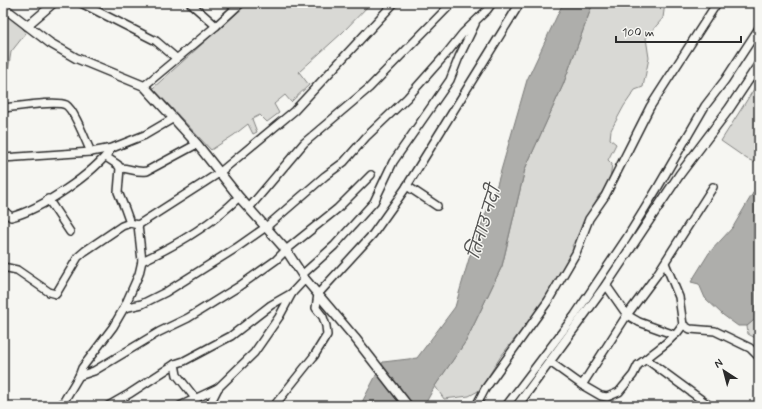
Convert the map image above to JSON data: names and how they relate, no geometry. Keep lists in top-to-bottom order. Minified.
{"water":["तिनाउ नदी"],"scale_bar":"100 m","north":"top left"}
